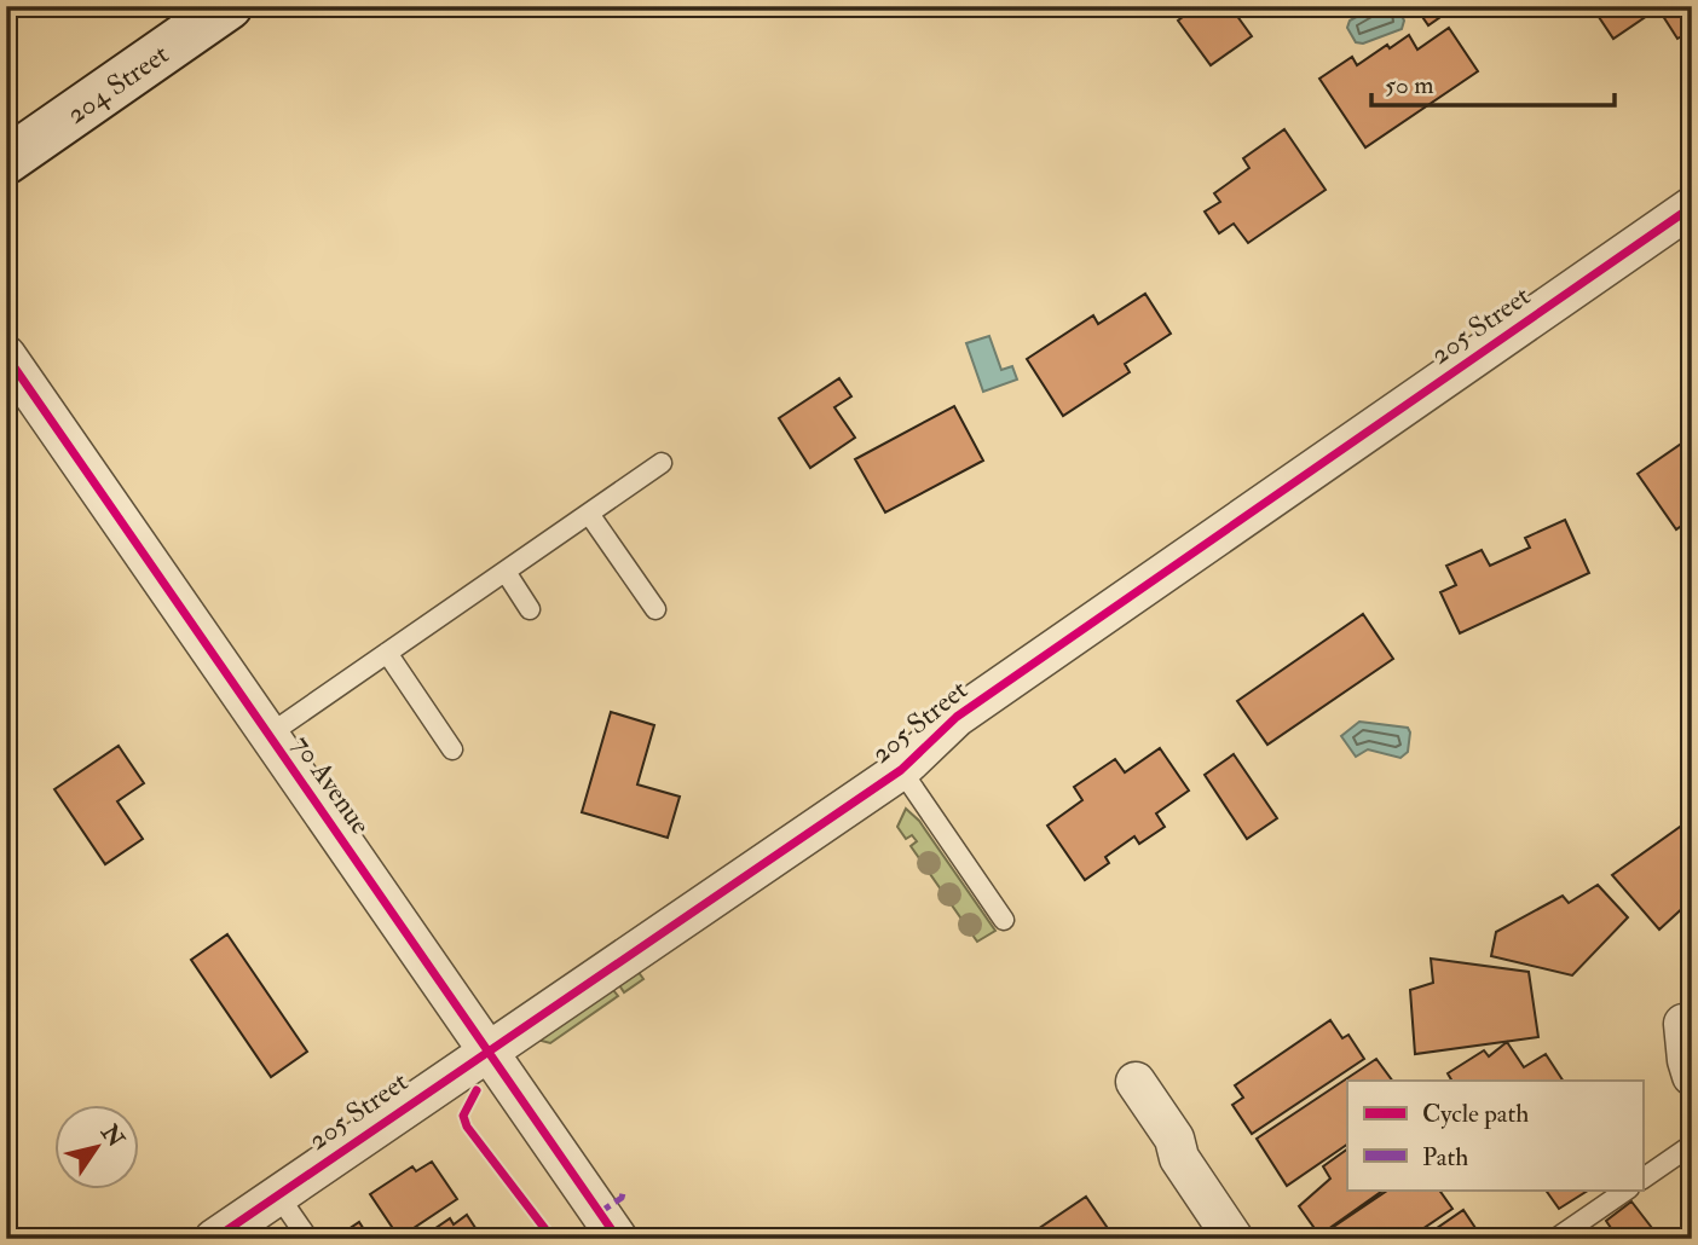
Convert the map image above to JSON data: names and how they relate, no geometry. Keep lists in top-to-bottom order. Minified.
{"streets":{"street":["204 Street","205 Street","70 Avenue"]},"crossings":[["205 Street","70 Avenue"]],"legend":["Cycle path","Path"],"scale_bar":"50 m","north":"top right"}
